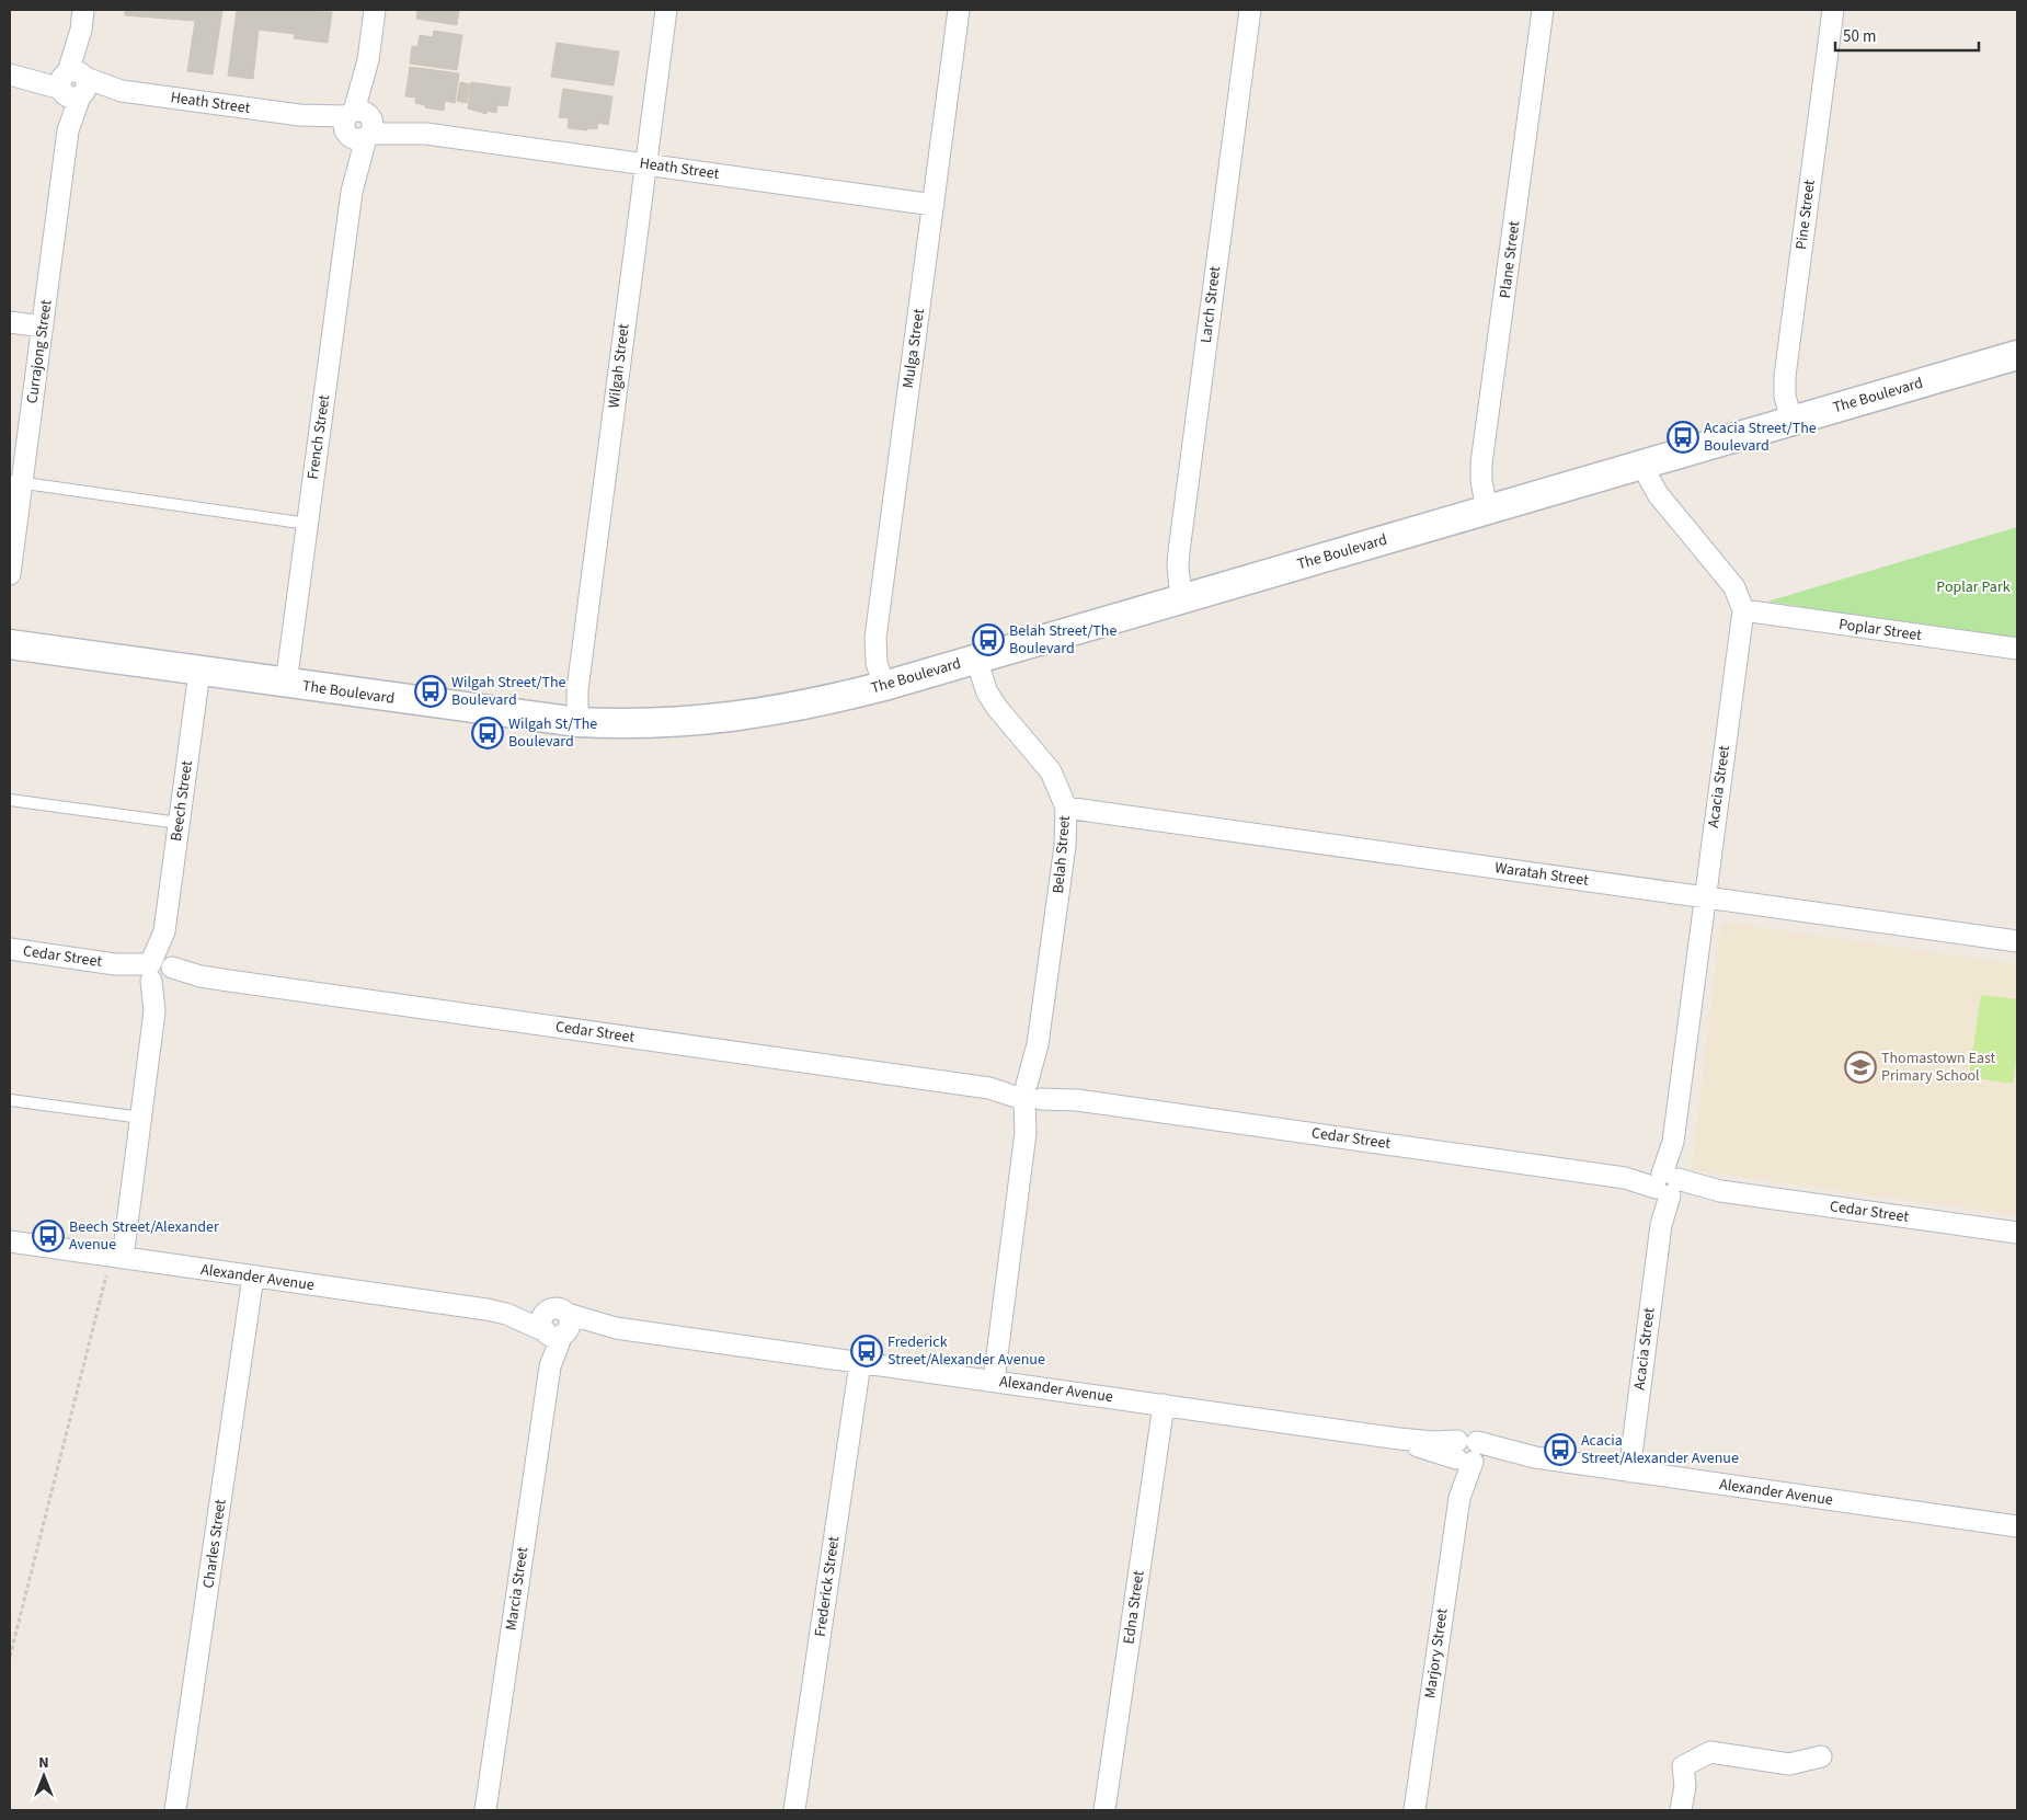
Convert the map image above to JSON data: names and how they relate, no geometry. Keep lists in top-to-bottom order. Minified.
{"streets":{"street":["Heath Street","Pine Street","Plane Street","Larch Street","Mulga Street","Currajong Street","Wilgah Street","The Boulevard","French Street","Poplar Street","Acacia Street","Beech Street","Belah Street","Waratah Street","Cedar Street","Alexander Avenue","Charles Street","Frederick Street","Marcia Street","Edna Street","Marjory Street"]},"crossings":[["Heath Street","Mulga Street"],["Heath Street","Currajong Street"],["Heath Street","Wilgah Street"],["Heath Street","French Street"],["Pine Street","The Boulevard"],["Plane Street","The Boulevard"],["Larch Street","The Boulevard"],["Mulga Street","The Boulevard"],["Wilgah Street","The Boulevard"],["The Boulevard","French Street"],["The Boulevard","Beech Street"],["The Boulevard","Belah Street"],["Poplar Street","Acacia Street"],["Acacia Street","Waratah Street"],["Acacia Street","Cedar Street"],["Acacia Street","Alexander Avenue"],["Beech Street","Cedar Street"],["Beech Street","Alexander Avenue"],["Belah Street","Waratah Street"],["Belah Street","Cedar Street"],["Belah Street","Alexander Avenue"],["Alexander Avenue","Charles Street"],["Alexander Avenue","Frederick Street"],["Alexander Avenue","Marcia Street"],["Alexander Avenue","Edna Street"],["Alexander Avenue","Marjory Street"]],"parks":["Poplar Park"],"places":{"bus stop":["Acacia Street/The Boulevard","Belah Street/The Boulevard","Wilgah Street/The Boulevard","Wilgah St/The Boulevard","Beech Street/Alexander Avenue","Frederick Street/Alexander Avenue","Acacia Street/Alexander Avenue"],"school or university":["Thomastown East Primary School"]},"scale_bar":"50 m","north":"top"}
